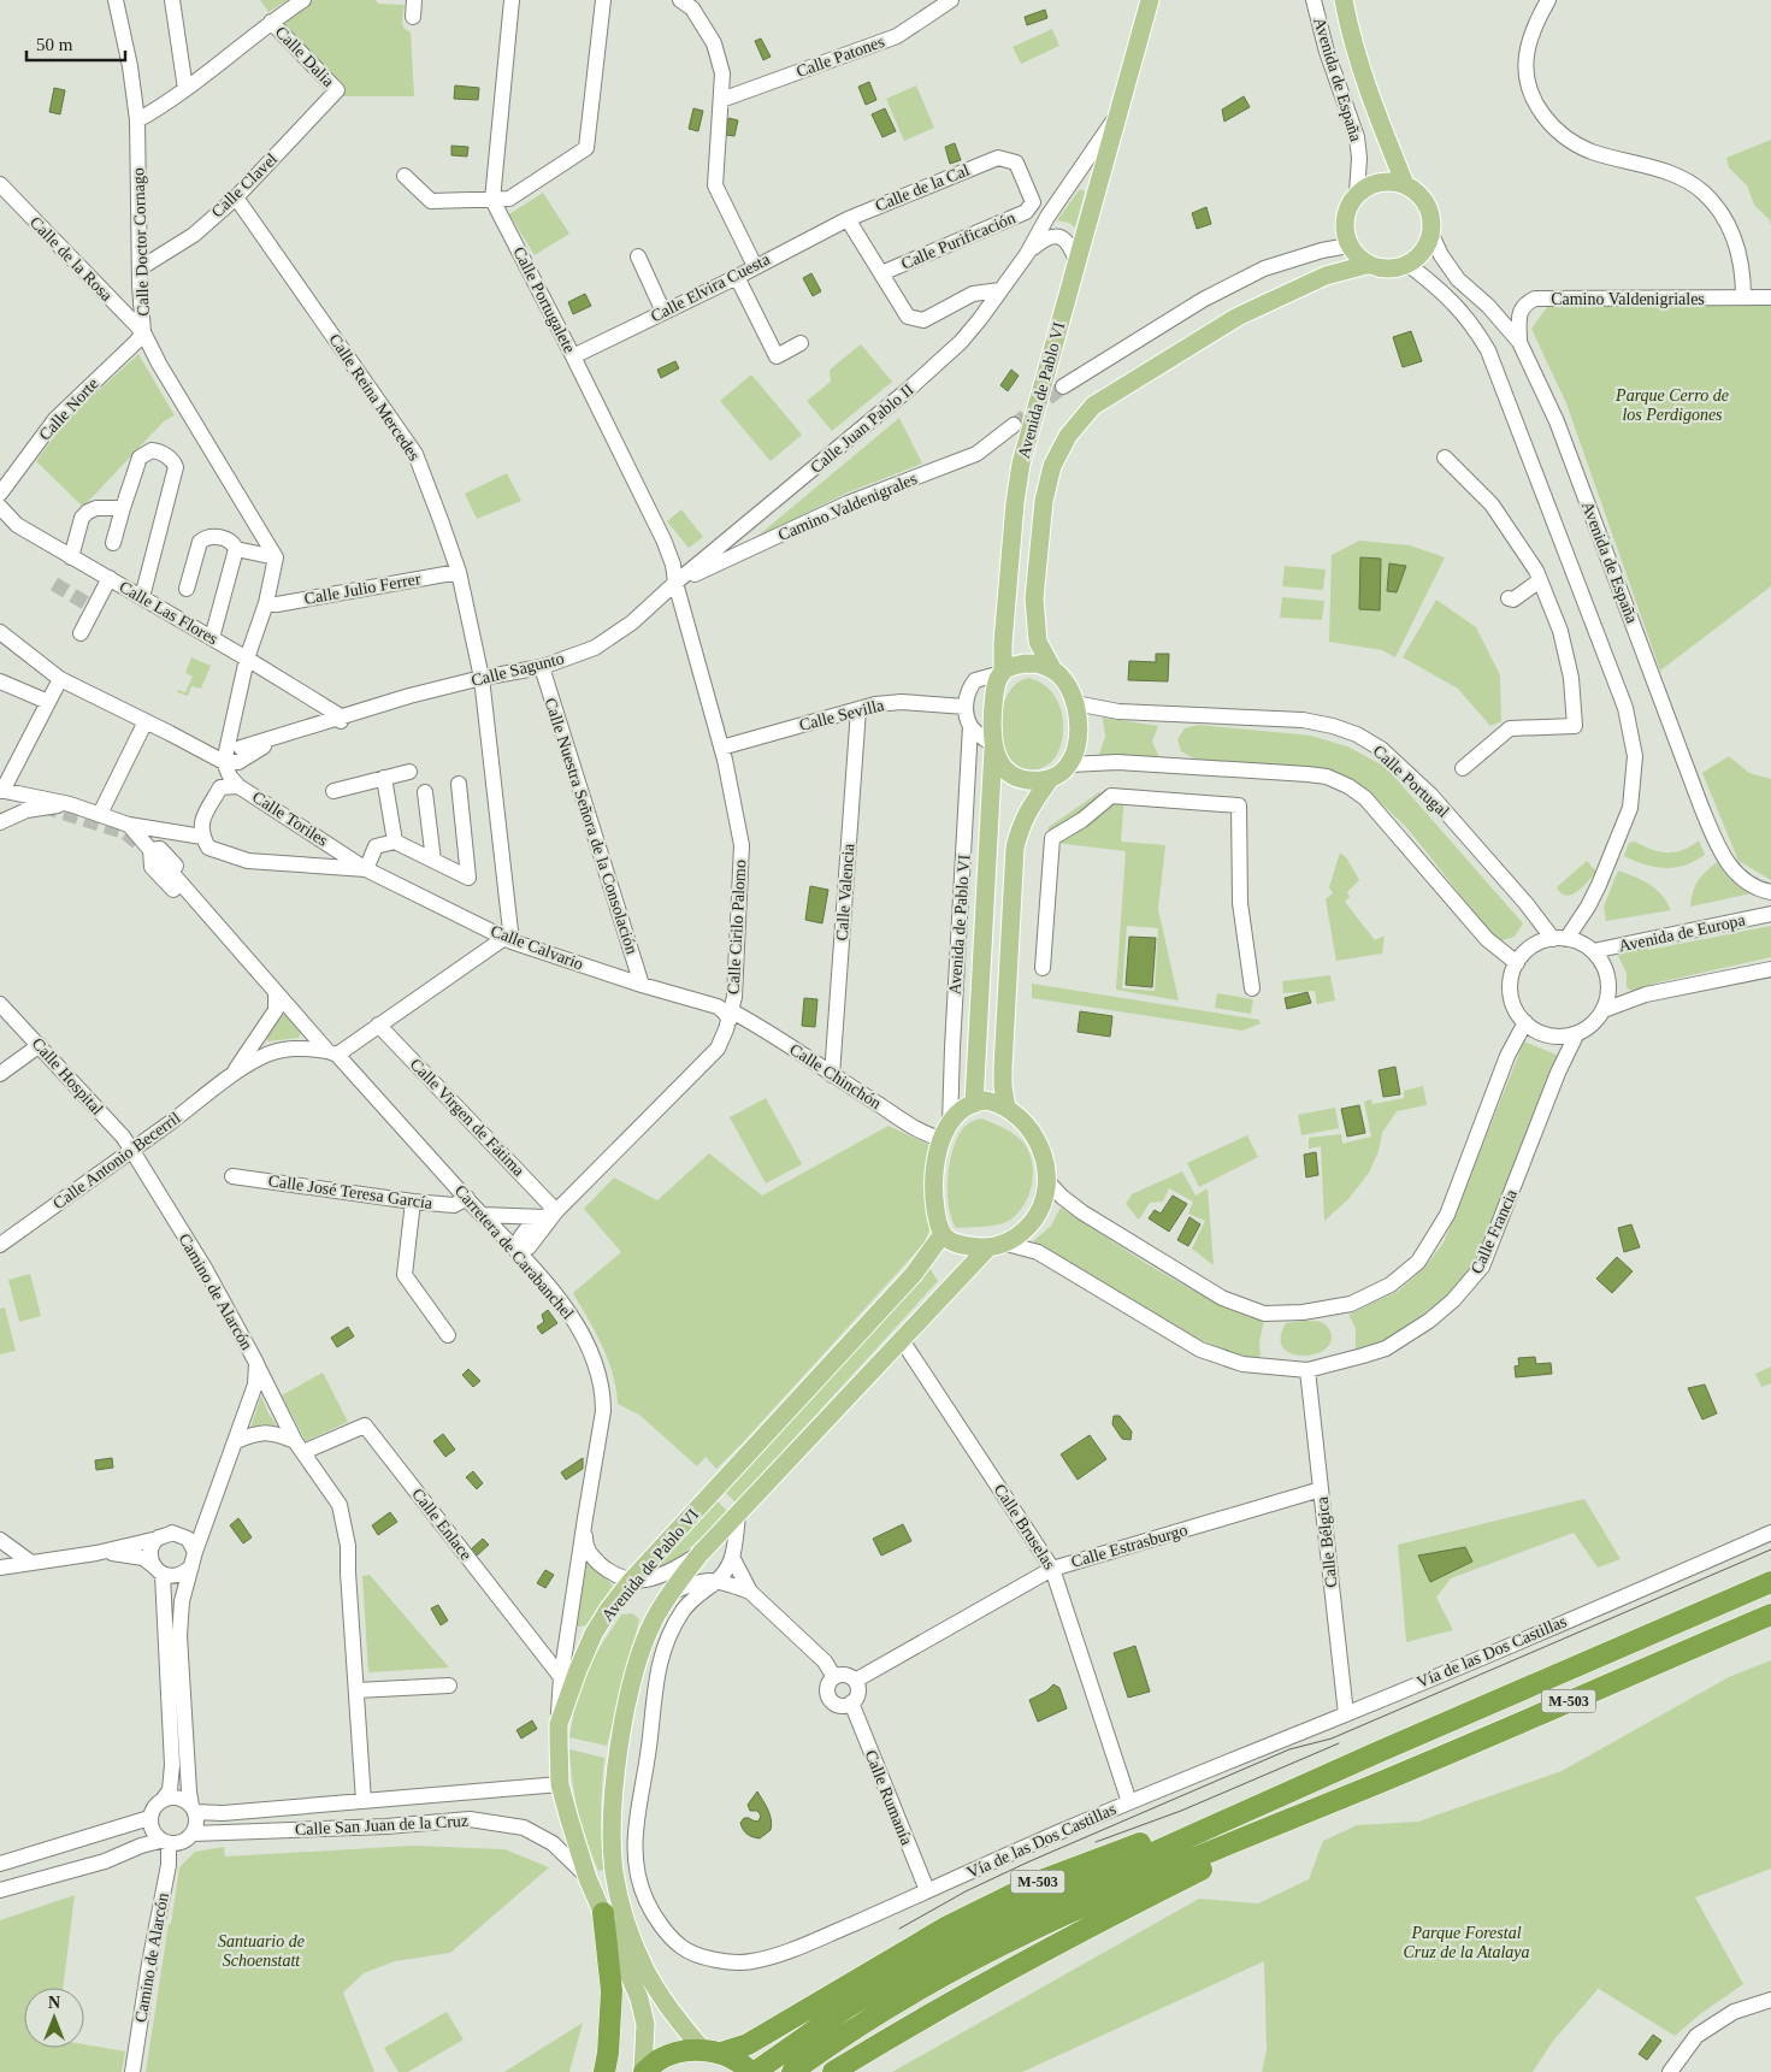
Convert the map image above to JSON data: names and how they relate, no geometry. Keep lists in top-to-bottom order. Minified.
{"streets":{"highway":["M-503"],"main road":["Avenida de España","Avenida de Pablo VI"],"street":["Calle Dalia","Calle Patones","Calle Clavel","Calle de la Cal","Calle Purificación","Calle Doctor Cornago","Calle de la Rosa","Calle Elvira Cuesta","Camino Valdenigriales","Calle Portugalete","Calle Reina Mercedes","Calle Norte","Calle Juan Pablo II","Camino Valdenigrales","Calle Julio Ferrer","Calle Las Flores","Calle Sagunto","Calle Sevilla","Calle Portugal","Calle Toriles","Calle Nuestra Señora de la Consolación","Calle Valencia","Calle Cirilo Palomo","Avenida de Europa","Calle Calvario","Calle Hospital","Calle Chinchón","Calle Virgen de Fátima","Calle Antonio Becerril","Calle José Teresa García","Calle Francia","Carretera de Carabanchel","Camino de Alarcón","Calle Enlace","Calle Bruselas","Calle Bélgica","Calle Estrasburgo","Vía de las Dos Castillas","Calle Rumanía","Calle San Juan de la Cruz"]},"crossings":[["Calle Dalia","Calle Clavel"],["Avenida de España","Camino Valdenigriales"],["Calle Clavel","Calle Doctor Cornago"],["Calle Clavel","Calle Reina Mercedes"],["Calle de la Cal","Calle Purificación"],["Calle de la Cal","Calle Elvira Cuesta"],["Calle Doctor Cornago","Calle de la Rosa"],["Calle Doctor Cornago","Calle Norte"],["Calle de la Rosa","Calle Norte"],["Calle Elvira Cuesta","Calle Portugalete"],["Calle Portugalete","Calle Juan Pablo II"],["Calle Portugalete","Camino Valdenigrales"],["Calle Portugalete","Calle Sagunto"],["Calle Portugalete","Calle Cirilo Palomo"],["Avenida de Pablo VI","Calle Juan Pablo II"],["Avenida de Pablo VI","Calle Sevilla"],["Avenida de Pablo VI","Calle Portugal"],["Avenida de Pablo VI","Calle Chinchón"],["Avenida de Pablo VI","Calle Francia"],["Avenida de Pablo VI","Carretera de Carabanchel"],["Avenida de Pablo VI","Calle Bruselas"],["Avenida de Pablo VI","M-503"],["Avenida de Pablo VI","Calle San Juan de la Cruz"],["Calle Reina Mercedes","Calle Julio Ferrer"],["Calle Reina Mercedes","Calle Sagunto"],["Calle Reina Mercedes","Calle Calvario"],["Calle Juan Pablo II","Camino Valdenigrales"],["Calle Juan Pablo II","Calle Sagunto"],["Calle Juan Pablo II","Calle Cirilo Palomo"],["Camino Valdenigrales","Calle Sagunto"],["Camino Valdenigrales","Calle Cirilo Palomo"],["Calle Las Flores","Calle Sagunto"],["Calle Sagunto","Calle Nuestra Señora de la Consolación"],["Calle Sagunto","Calle Cirilo Palomo"],["Calle Sevilla","Calle Valencia"],["Calle Sevilla","Calle Cirilo Palomo"],["Calle Portugal","Avenida de Europa"],["Calle Portugal","Calle Francia"],["Calle Toriles","Calle Calvario"],["Calle Nuestra Señora de la Consolación","Calle Calvario"],["Calle Valencia","Calle Chinchón"],["Calle Cirilo Palomo","Calle Calvario"],["Calle Cirilo Palomo","Calle Chinchón"],["Calle Cirilo Palomo","Calle Virgen de Fátima"],["Calle Cirilo Palomo","Carretera de Carabanchel"],["Avenida de Europa","Calle Francia"],["Calle Calvario","Calle Chinchón"],["Calle Hospital","Calle Antonio Becerril"],["Calle Hospital","Camino de Alarcón"],["Calle Chinchón","Calle Francia"],["Calle Antonio Becerril","Carretera de Carabanchel"],["Calle Antonio Becerril","Camino de Alarcón"],["Calle José Teresa García","Carretera de Carabanchel"],["Calle Francia","Calle Bélgica"],["Carretera de Carabanchel","Calle Enlace"],["Camino de Alarcón","Calle San Juan de la Cruz"],["Calle Bruselas","Calle Estrasburgo"],["Calle Bruselas","Vía de las Dos Castillas"],["Calle Bélgica","Calle Estrasburgo"],["Calle Bélgica","Vía de las Dos Castillas"],["Calle Estrasburgo","Calle Rumanía"],["Vía de las Dos Castillas","Calle Rumanía"]],"parks":["Parque Cerro de los Perdigones","Parque Forestal Cruz de la Atalaya","Santuario de Schoenstatt"],"scale_bar":"50 m","north":"top"}
